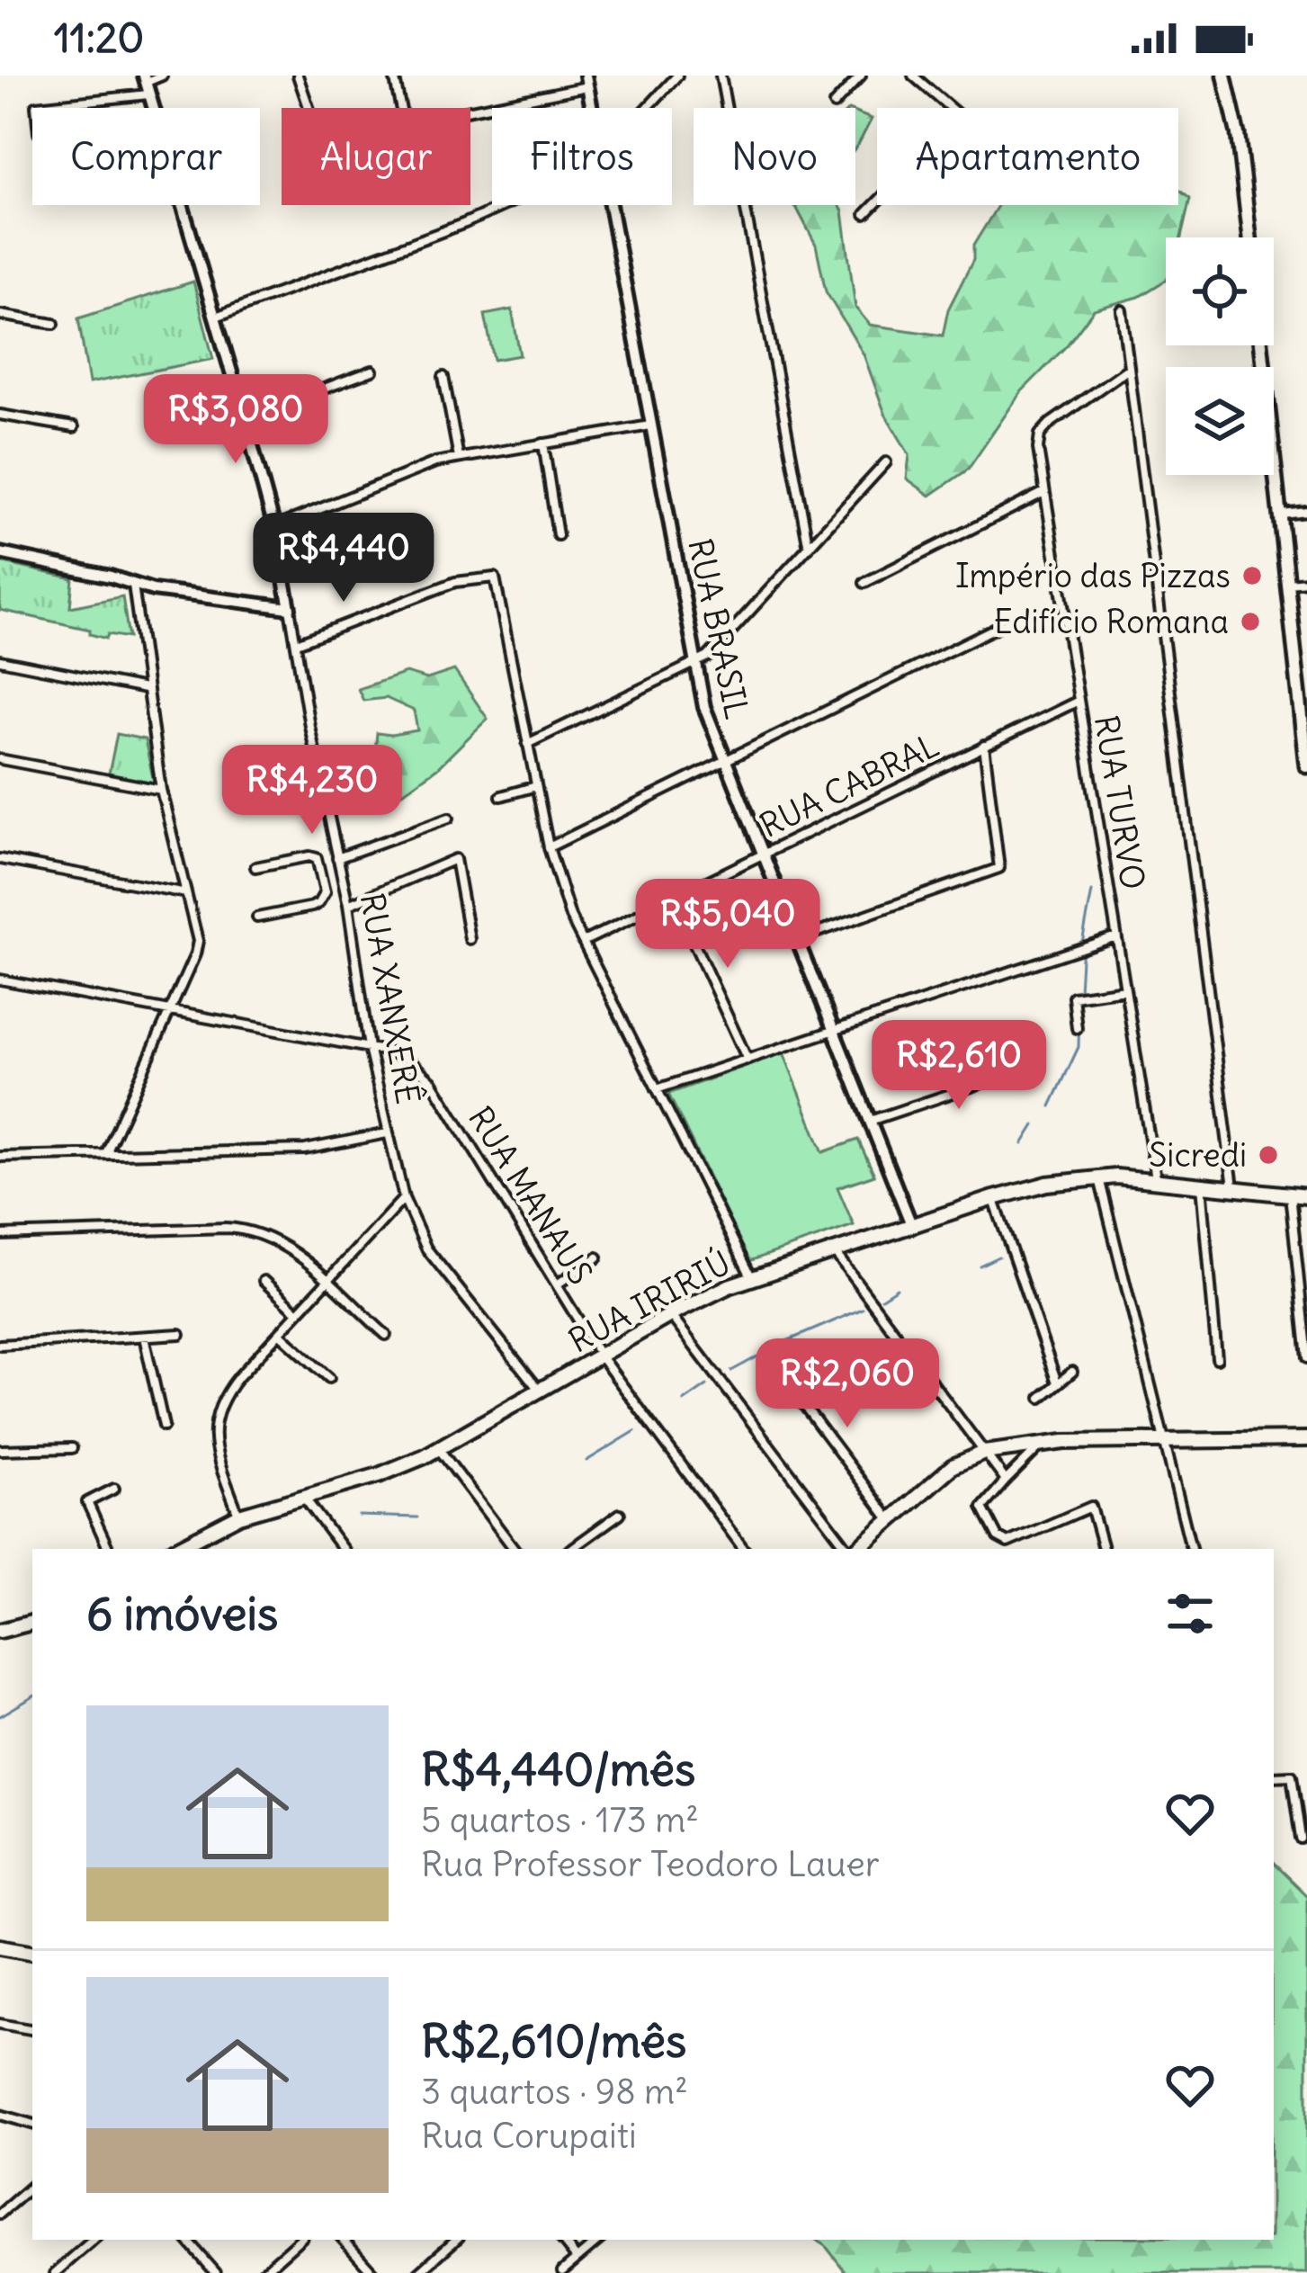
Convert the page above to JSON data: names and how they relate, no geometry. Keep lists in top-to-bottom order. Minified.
{"streets":{"main road":["RUA IRIRIÚ"],"street":["RUA BRASIL","RUA CABRAL","RUA TURVO","RUA XANXERÊ","RUA MANAUS"]},"crossings":[["RUA BRASIL","RUA CABRAL"],["RUA BRASIL","RUA IRIRIÚ"],["RUA CABRAL","RUA TURVO"],["RUA TURVO","RUA IRIRIÚ"],["RUA XANXERÊ","RUA MANAUS"],["RUA XANXERÊ","RUA IRIRIÚ"],["RUA MANAUS","RUA IRIRIÚ"]],"places":["Império das Pizzas","Edifício Romana","Sicredi"],"page":{"status":"11:20","chip":["Comprar","Alugar","Filtros","Novo","Apartamento"],"price":["R$3,080","R$4,440","R$4,230","R$5,040","R$2,610","R$2,060"],"heading":"6 imóveis","list":[{"name":"R$4,440/mês","note":"5 quartos · 173 m² · Rua Professor Teodoro Lauer"},{"name":"R$2,610/mês","note":"3 quartos · 98 m² · Rua Corupaiti"}]}}
